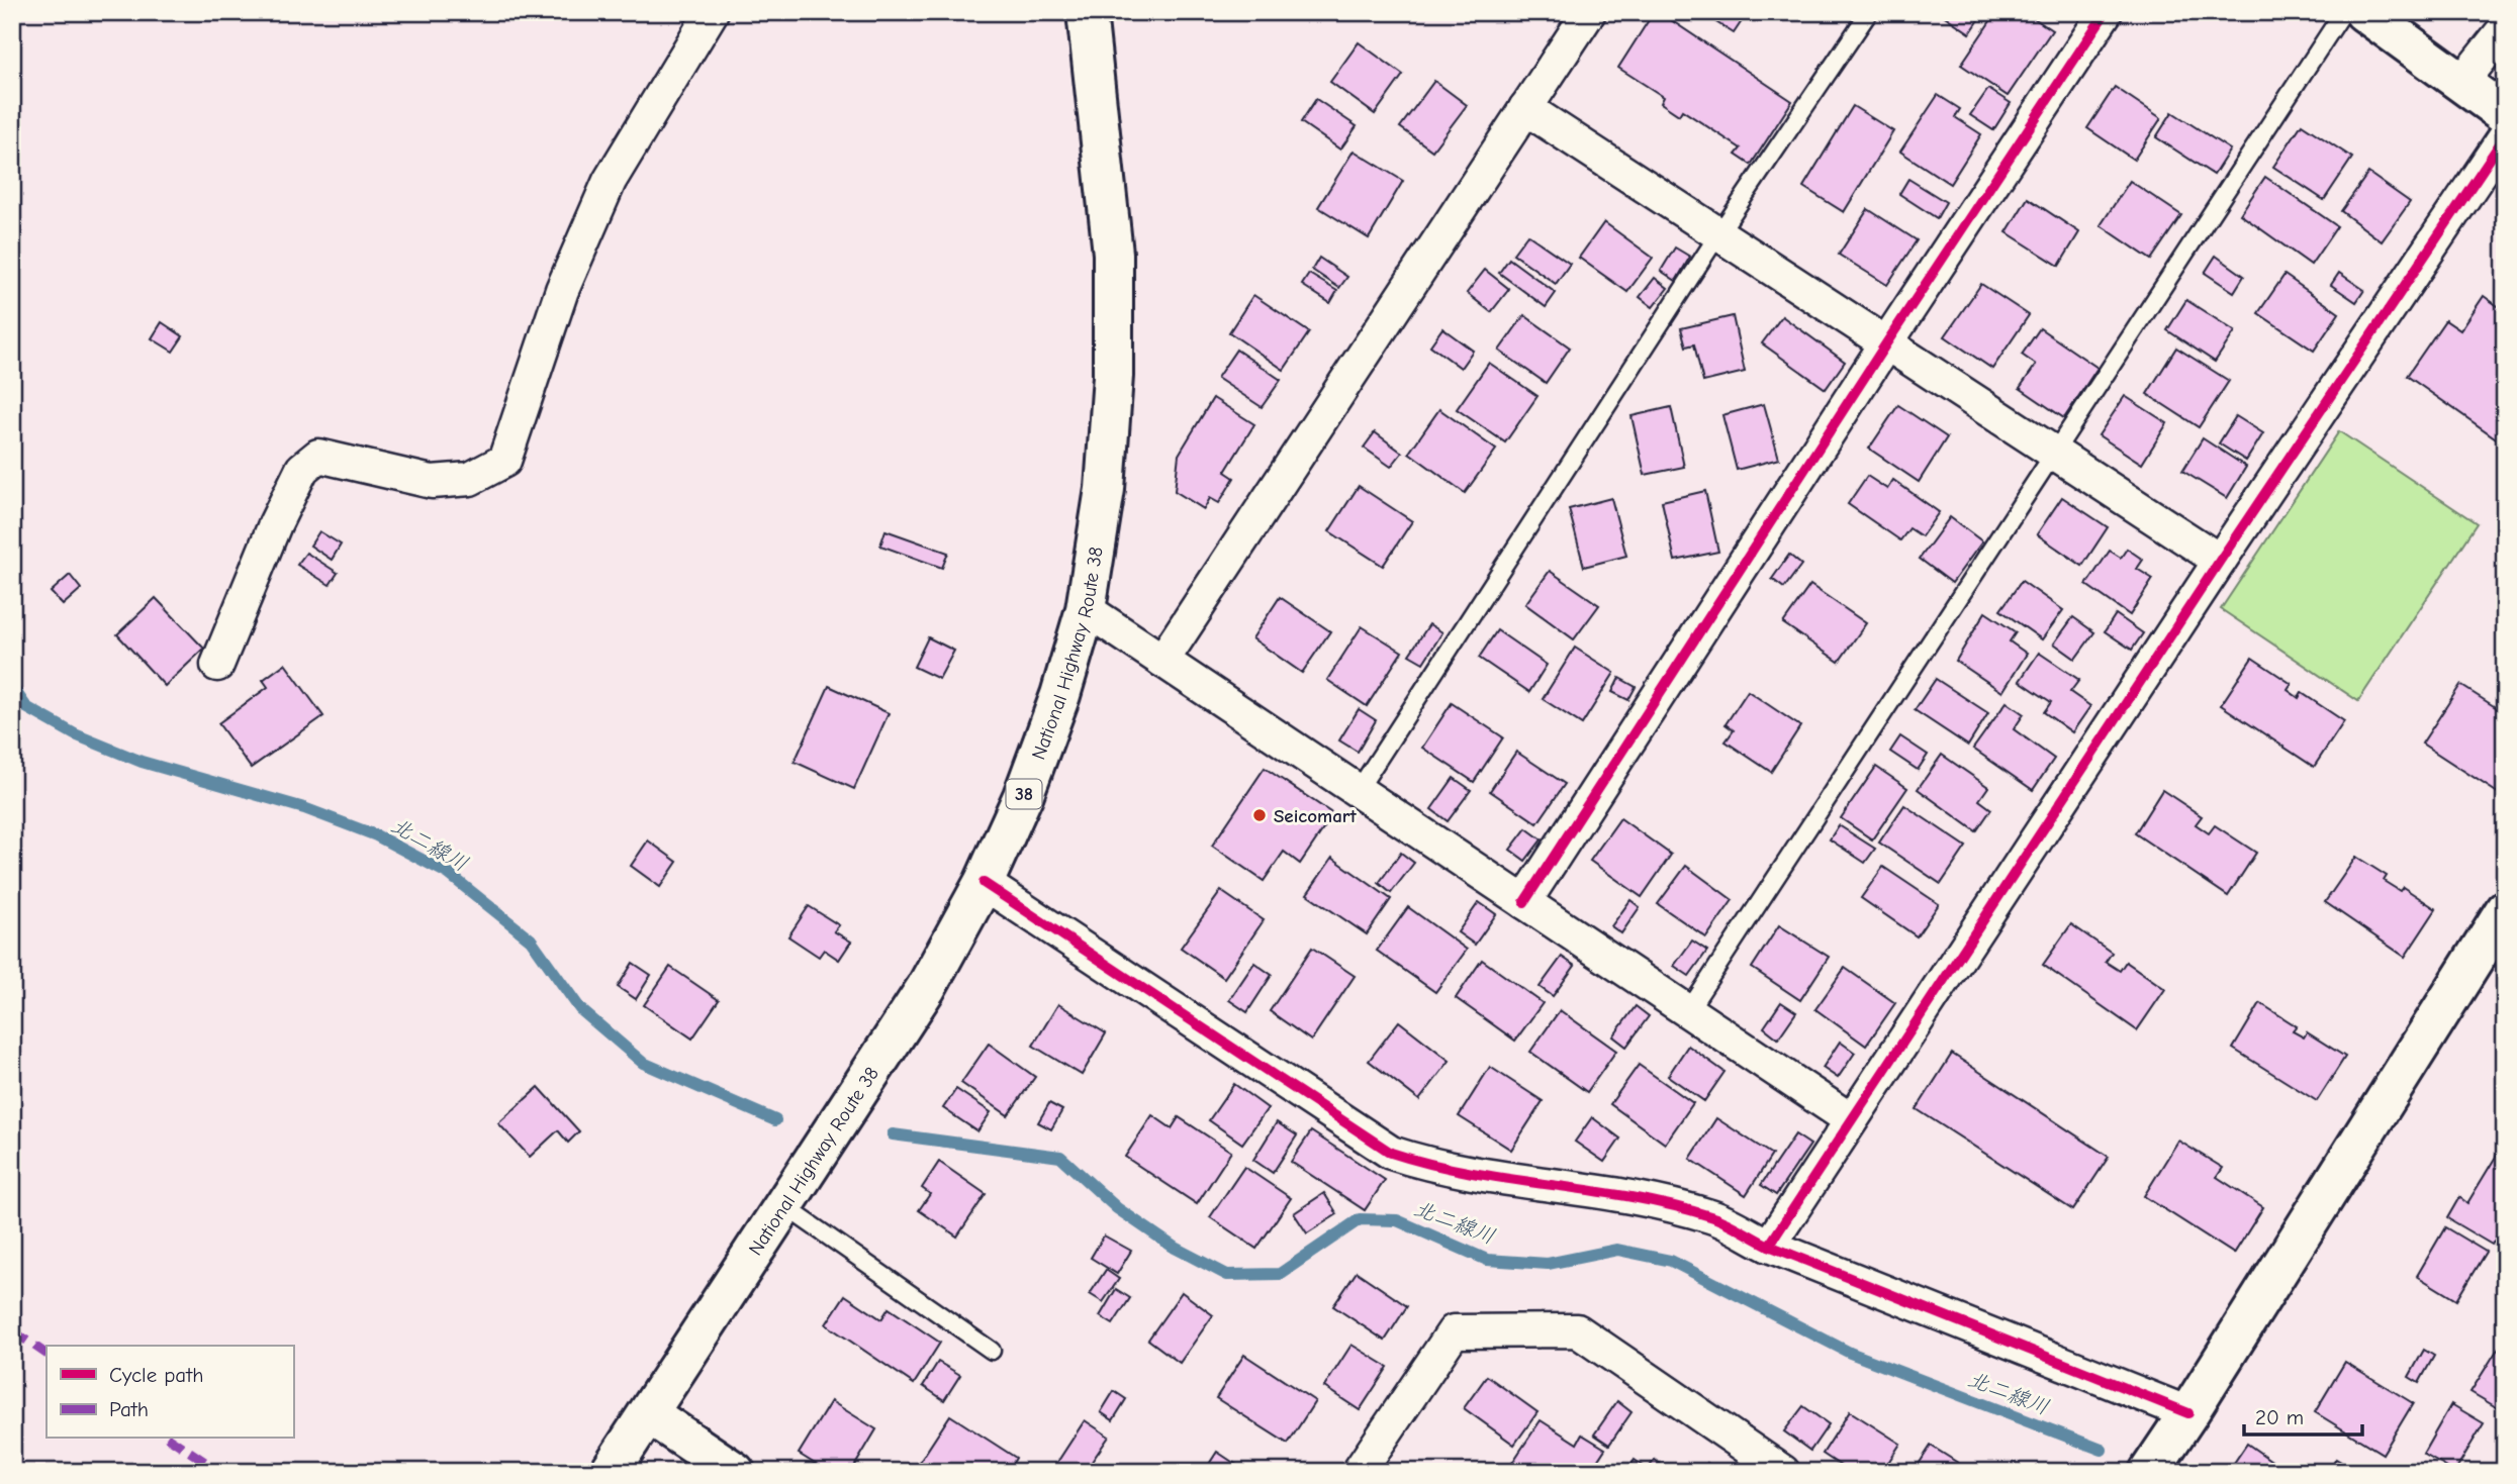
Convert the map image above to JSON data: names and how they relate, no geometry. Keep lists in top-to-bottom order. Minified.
{"streets":{"main road":["National Highway Route 38","38"]},"water":["北二線川"],"places":["Seicomart"],"legend":["Cycle path","Path"],"scale_bar":"20 m"}
